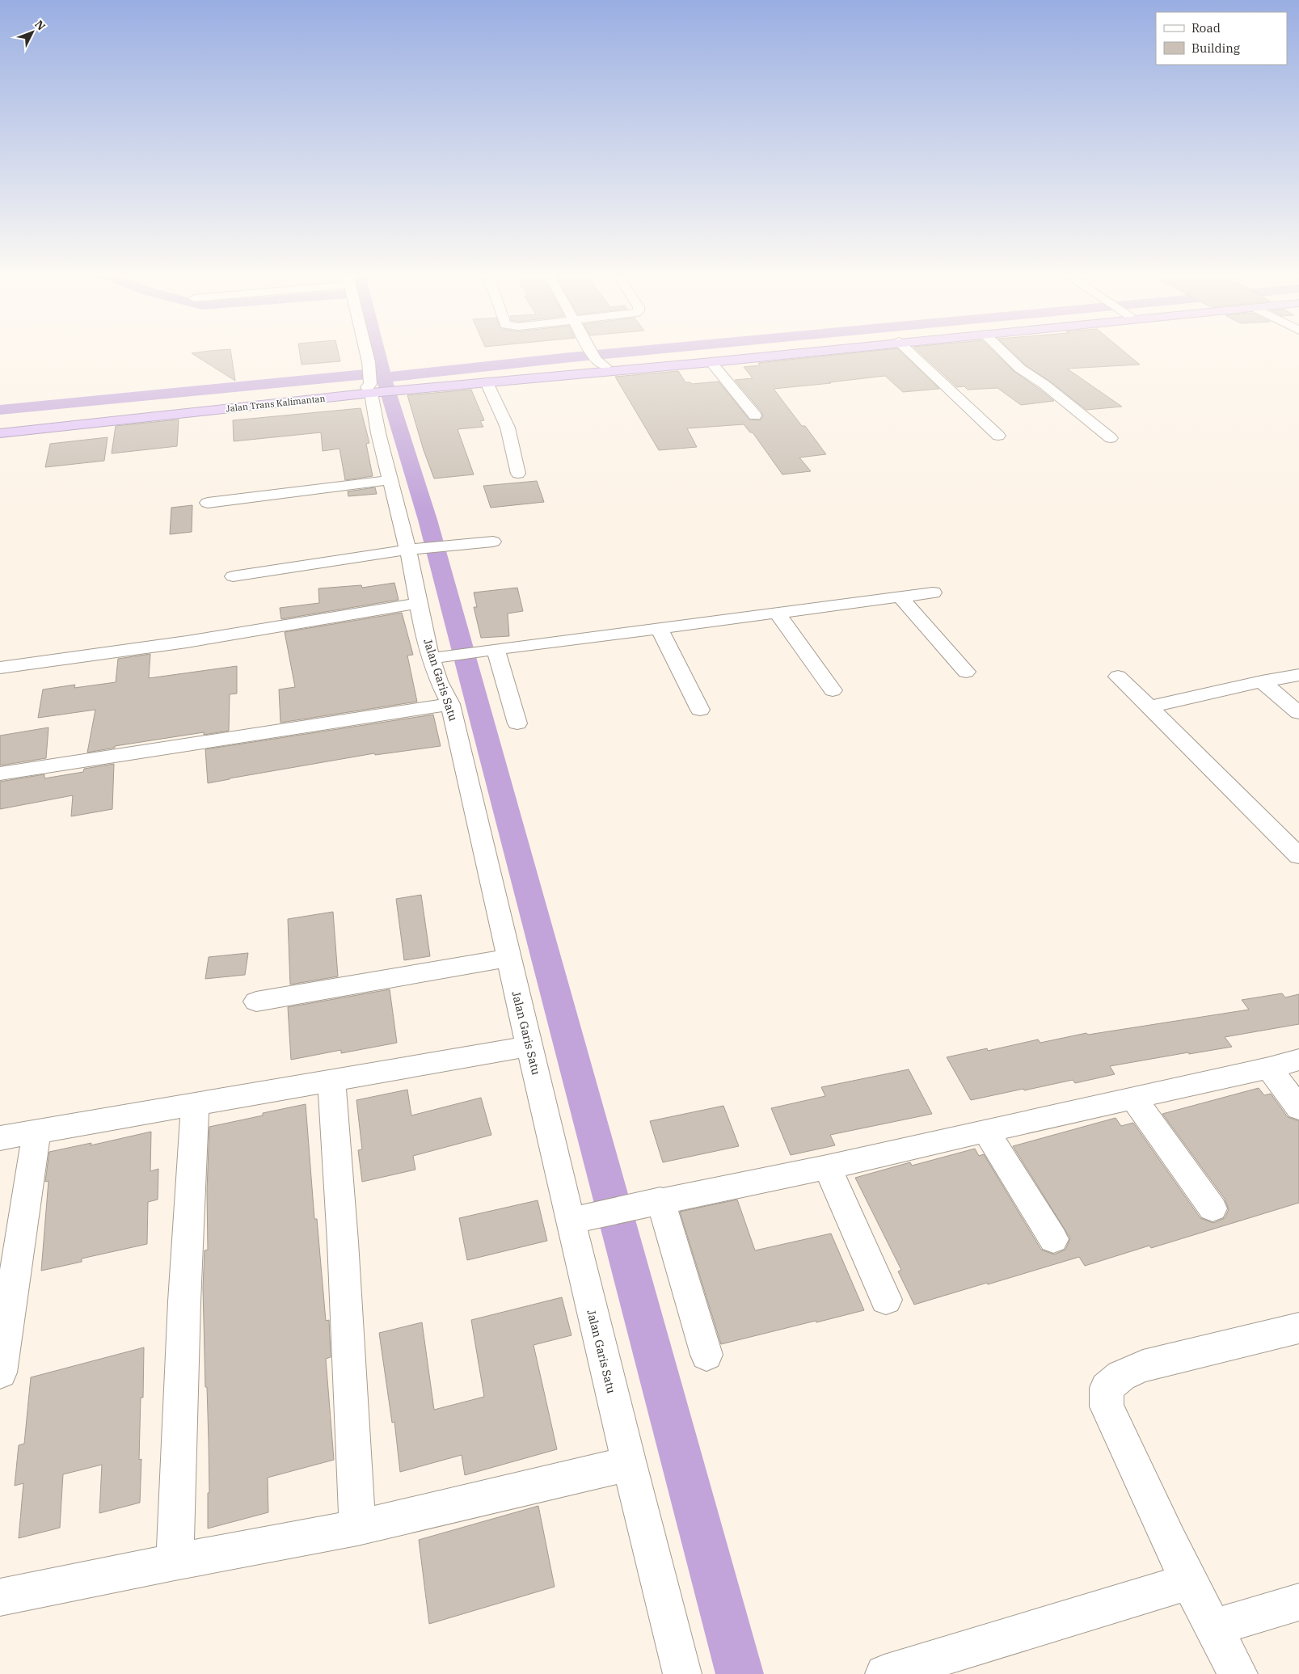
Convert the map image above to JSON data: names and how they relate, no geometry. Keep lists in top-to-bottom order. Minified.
{"streets":{"highway":["Jalan Trans Kalimantan"],"street":["Jalan Garis Satu"]},"crossings":[["Jalan Trans Kalimantan","Jalan Garis Satu"]],"legend":["Road","Building"],"north":"top right"}
